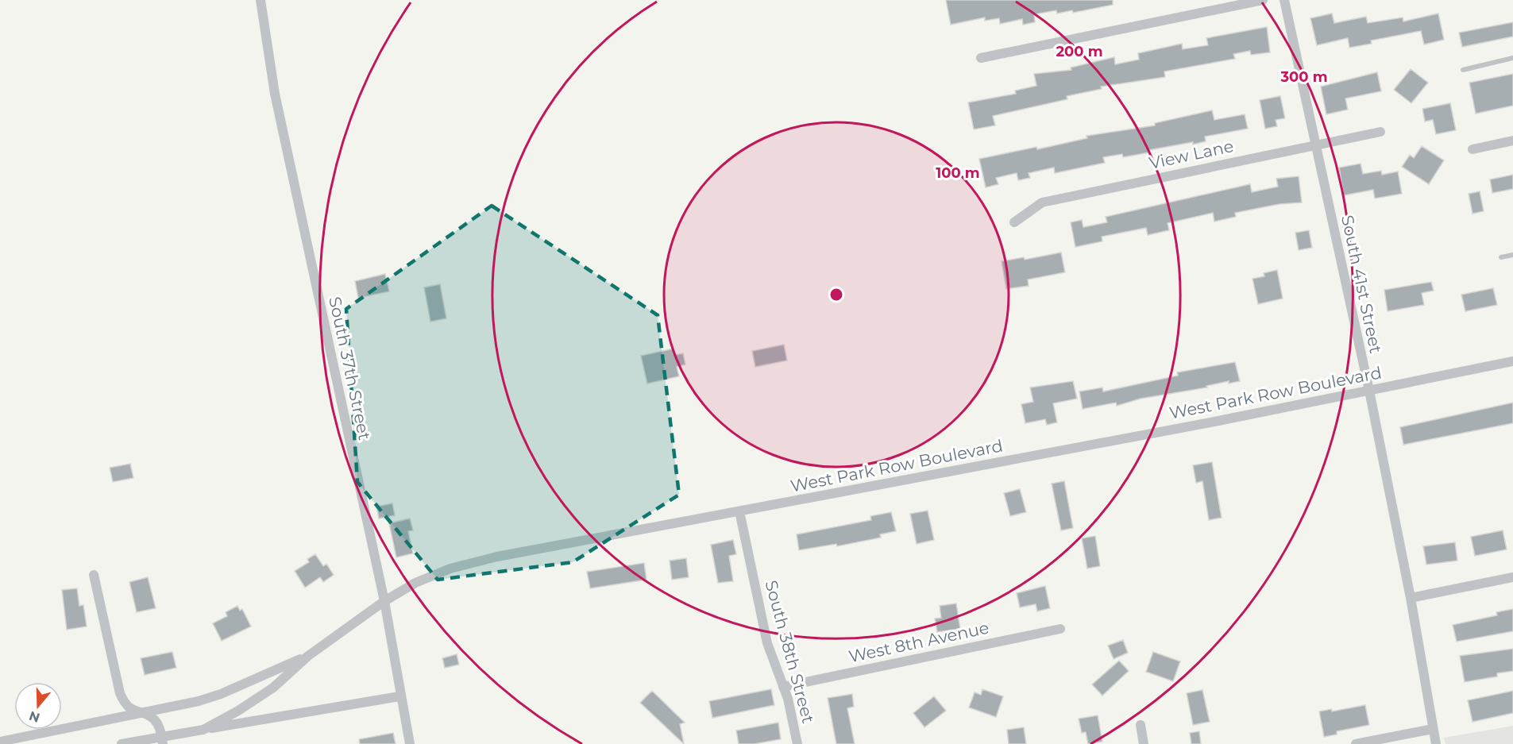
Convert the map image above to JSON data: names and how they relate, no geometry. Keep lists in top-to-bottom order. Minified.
{"streets":{"street":["View Lane","South 41st Street","South 37th Street","West Park Row Boulevard","West 8th Avenue","South 38th Street"]},"crossings":[["View Lane","South 41st Street"],["South 41st Street","West Park Row Boulevard"],["South 37th Street","West Park Row Boulevard"],["West Park Row Boulevard","South 38th Street"],["West 8th Avenue","South 38th Street"]],"north":"bottom","rings":["200 m","300 m","100 m"]}
